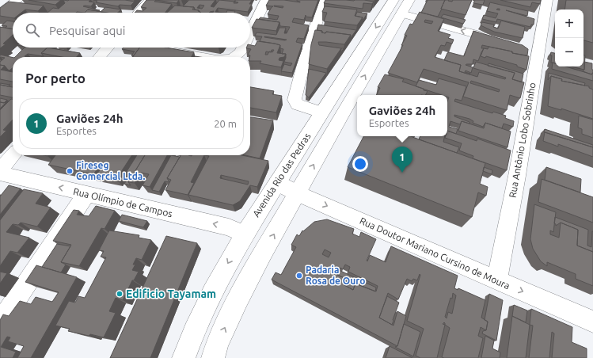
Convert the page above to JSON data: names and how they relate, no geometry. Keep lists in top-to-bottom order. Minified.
{"streets":{"street":["Rua Antônio Lobo Sobrinho","Avenida Rio das Pedras","Rua Olímpio de Campos","Rua Doutor Mariano Cursino de Moura"]},"crossings":[["Rua Antônio Lobo Sobrinho","Rua Doutor Mariano Cursino de Moura"],["Avenida Rio das Pedras","Rua Olímpio de Campos"],["Avenida Rio das Pedras","Rua Doutor Mariano Cursino de Moura"]],"one_way":["Rua Olímpio de Campos","Rua Doutor Mariano Cursino de Moura"],"places":["Fireseg Comercial Ltda.","Padaria Rosa de Ouro","Edificio Tayamam"],"page":{"map_buttons":["+","−"],"search":"Pesquisar aqui","heading":"Por perto","popup":["Gaviões 24h","Esportes"],"list":[{"mark":"1","name":"Gaviões 24h","note":"Esportes","value":"20 m"}],"pins":"1"}}
